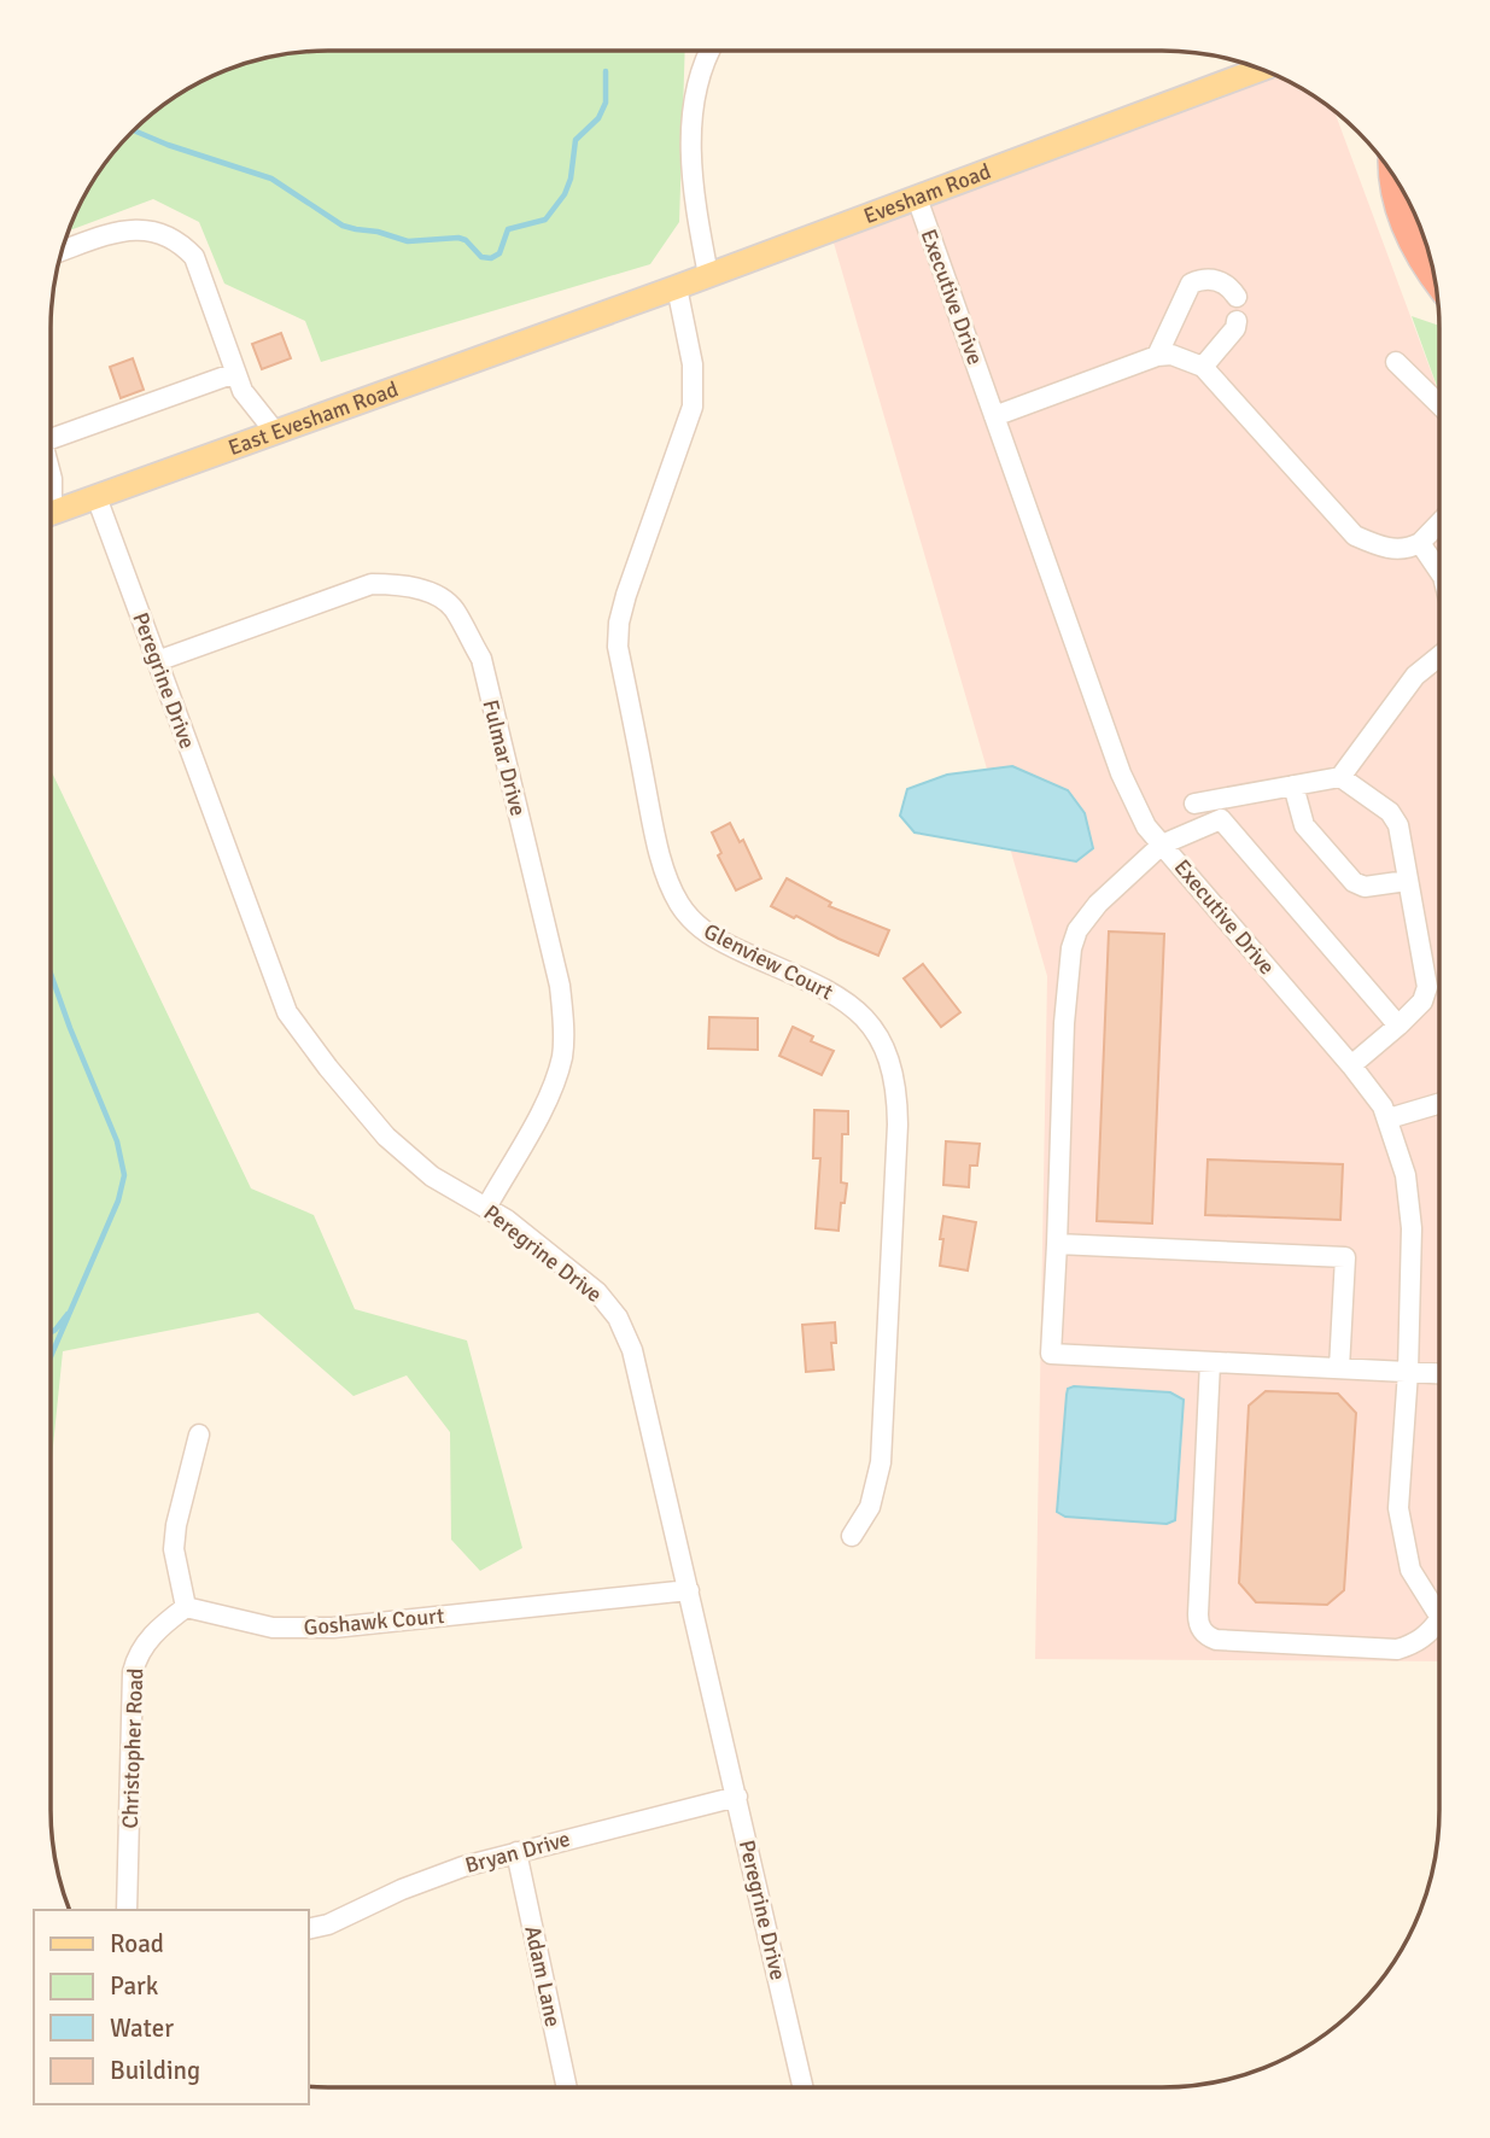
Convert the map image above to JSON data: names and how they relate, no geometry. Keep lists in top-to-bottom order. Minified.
{"streets":{"main road":["Evesham Road","East Evesham Road"],"street":["Executive Drive","Peregrine Drive","Fulmar Drive","Glenview Court","Goshawk Court","Christopher Road","Bryan Drive","Adam Lane"]},"crossings":[["Evesham Road","Executive Drive"],["Evesham Road","East Evesham Road"],["Evesham Road","Glenview Court"],["East Evesham Road","Peregrine Drive"],["Peregrine Drive","Fulmar Drive"],["Peregrine Drive","Goshawk Court"],["Peregrine Drive","Bryan Drive"],["Goshawk Court","Christopher Road"],["Bryan Drive","Adam Lane"]],"legend":["Road","Park","Water","Building"]}
